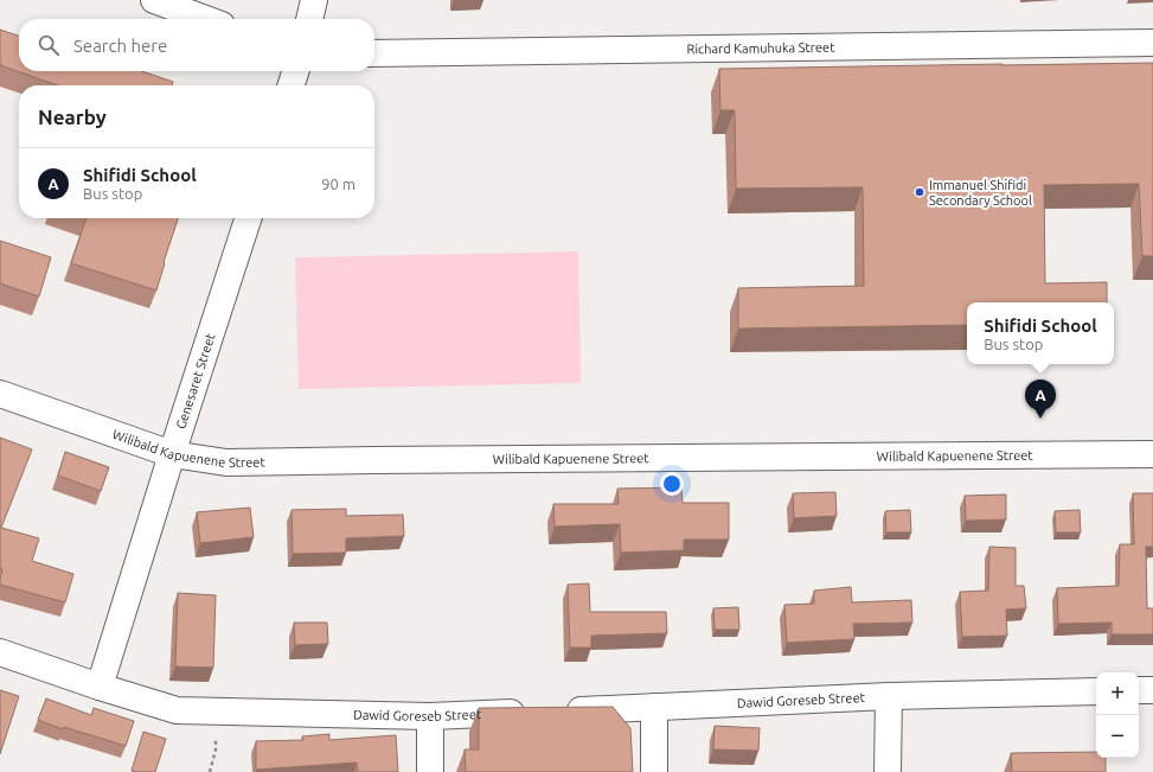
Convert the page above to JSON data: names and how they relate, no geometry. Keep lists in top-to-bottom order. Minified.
{"streets":{"street":["Richard Kamuhuka Street","Genesaret Street","Wilibald Kapuenene Street","Dawid Goreseb Street"]},"crossings":[["Genesaret Street","Wilibald Kapuenene Street"],["Genesaret Street","Dawid Goreseb Street"]],"places":["Immanuel Shifidi Secondary School"],"page":{"search":"Search here","heading":"Nearby","list":[{"mark":"A","name":"Shifidi School","note":"Bus stop","value":"90 m"}],"popup":["Shifidi School","Bus stop"],"pins":"A","map_buttons":["+","−"]}}
